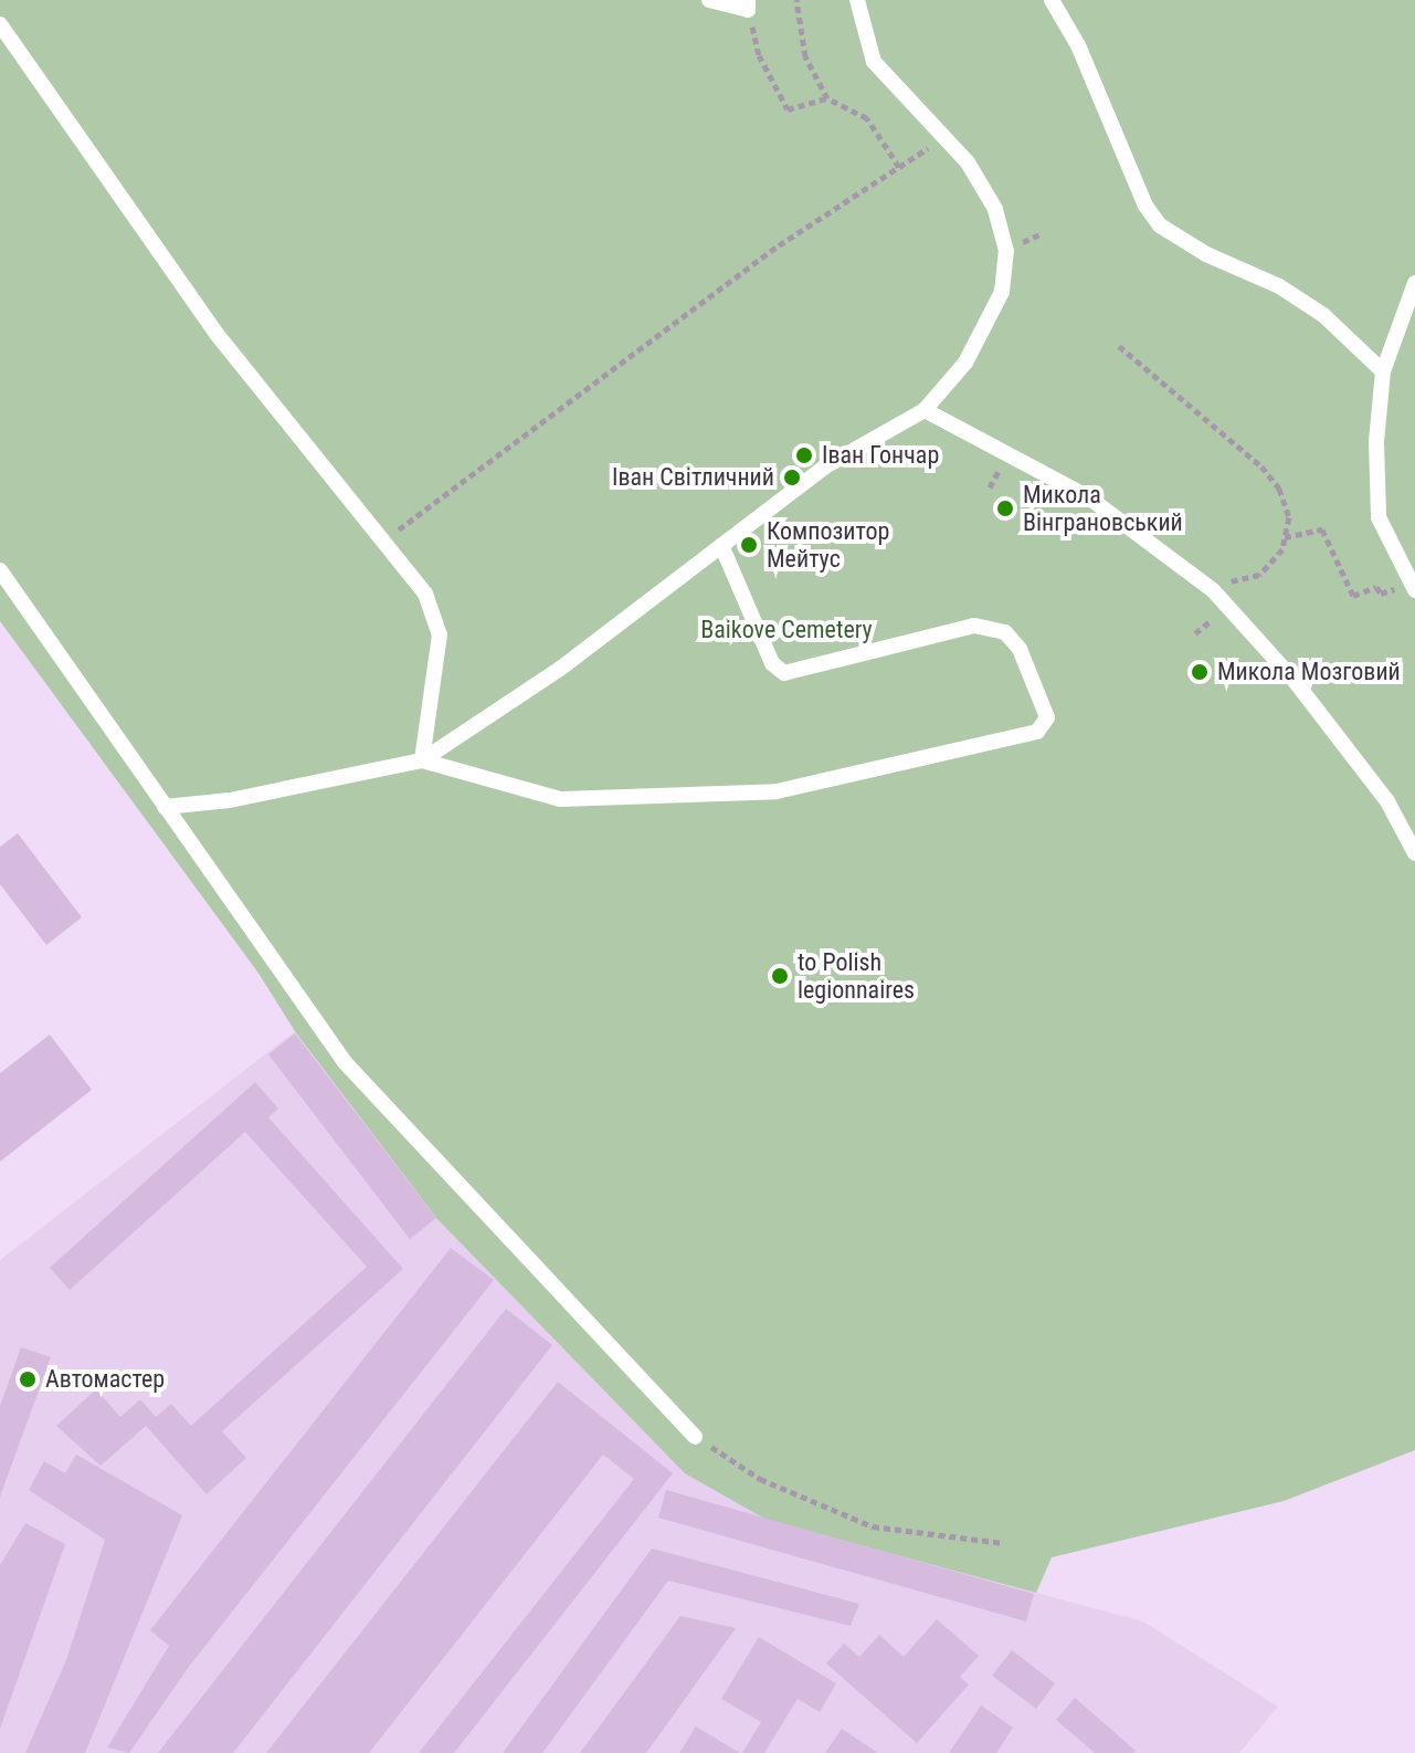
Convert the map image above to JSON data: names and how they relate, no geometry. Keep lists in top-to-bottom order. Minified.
{"parks":["Baikove Cemetery"],"places":["Іван Гончар","Іван Світличний","Микола Вінграновський","Композитор Мейтус","Микола Мозговий","to Polish legionnaires","Автомастер"]}
